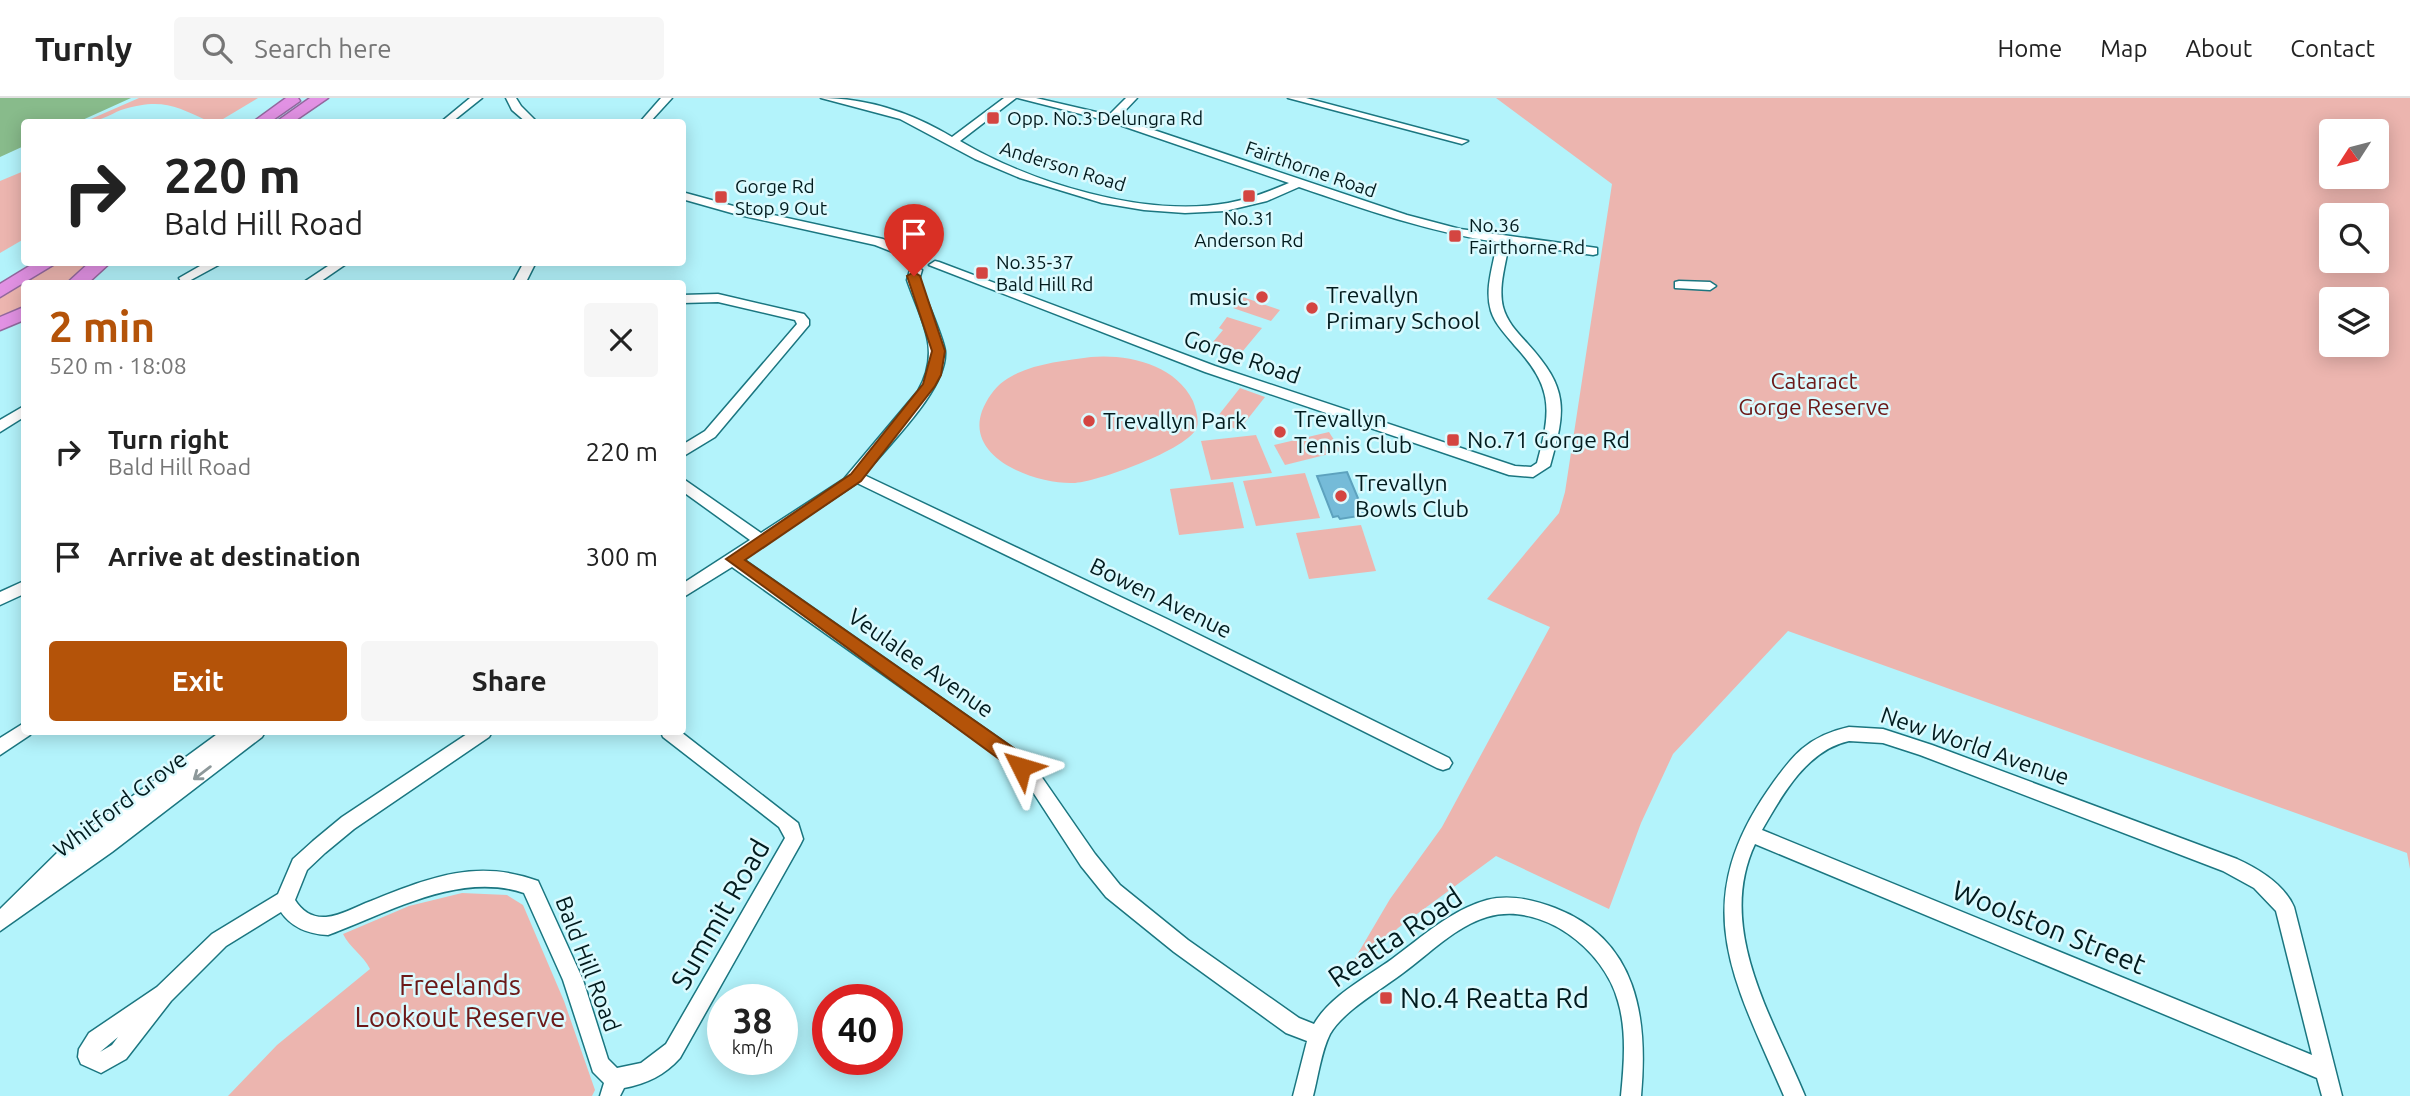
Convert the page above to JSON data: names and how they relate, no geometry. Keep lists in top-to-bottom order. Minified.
{"streets":{"street":["Anderson Road","Fairthorne Road","Gorge Road","Bowen Avenue","Veulalee Avenue","New World Avenue","Whitford Grove","Summit Road","Woolston Street","Reatta Road","Bald Hill Road"]},"crossings":[["Anderson Road","Fairthorne Road"],["Fairthorne Road","Gorge Road"],["Veulalee Avenue","Reatta Road"],["New World Avenue","Woolston Street"],["Summit Road","Bald Hill Road"]],"parks":["Cataract Gorge Reserve","Freelands Lookout Reserve"],"places":{"transit":["Opp. No.3 Delungra Rd","No.31 Anderson Rd","Gorge Rd Stop 9 Out","No.36 Fairthorne Rd","No.35-37 Bald Hill Rd","No.71 Gorge Rd","No.4 Reatta Rd"],"other":["music","Trevallyn Primary School","Trevallyn Park","Trevallyn Tennis Club","Trevallyn Bowls Club"]},"north":"bottom left","page":{"header":"Turnly","search":"Search here","nav":["Home","Map","About","Contact"],"turn":["220 m","Bald Hill Road"],"heading":["2 min","520 m · 18:08"],"list":[{"name":"Turn right","note":"Bald Hill Road","value":"220 m"},{"name":"Arrive at destination","value":"300 m"}],"buttons":["Exit","Share"],"speed":"38 km/h","limit":"40"}}
